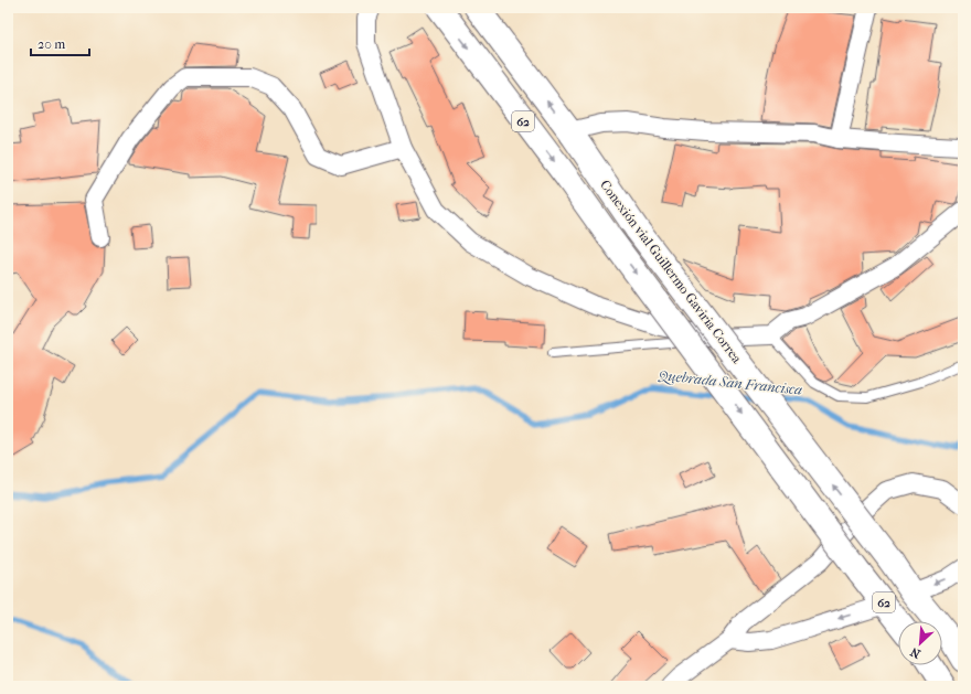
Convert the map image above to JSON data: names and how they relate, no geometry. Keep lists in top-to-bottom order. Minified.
{"streets":{"highway":["62","Conexión vial Guillermo Gaviria Correa"]},"water":["Quebrada San Francisca"],"scale_bar":"20 m","north":"bottom left"}
